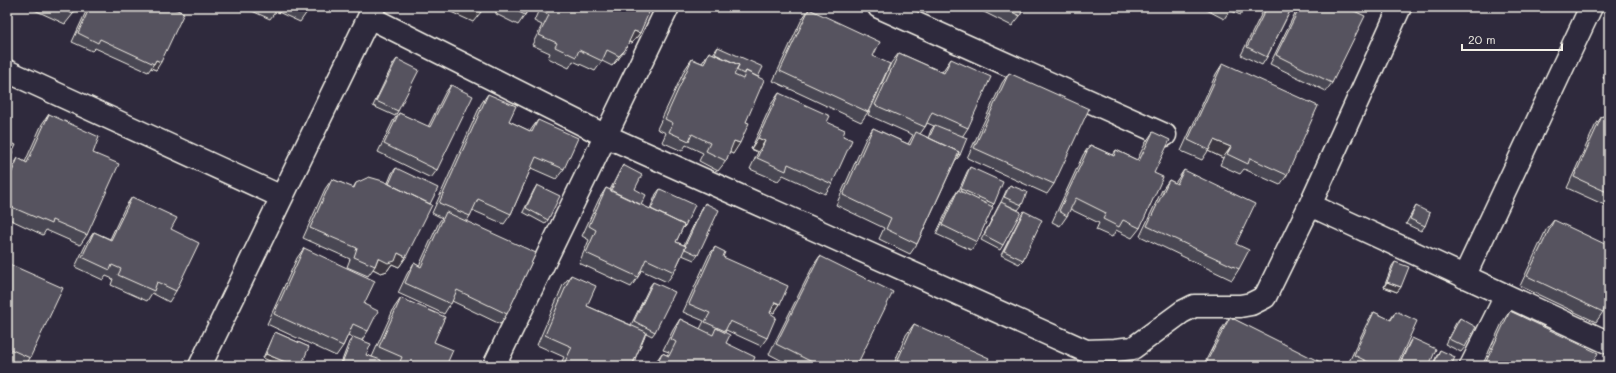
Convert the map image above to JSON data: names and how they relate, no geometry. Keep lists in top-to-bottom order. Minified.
{"scale_bar":"20 m"}
